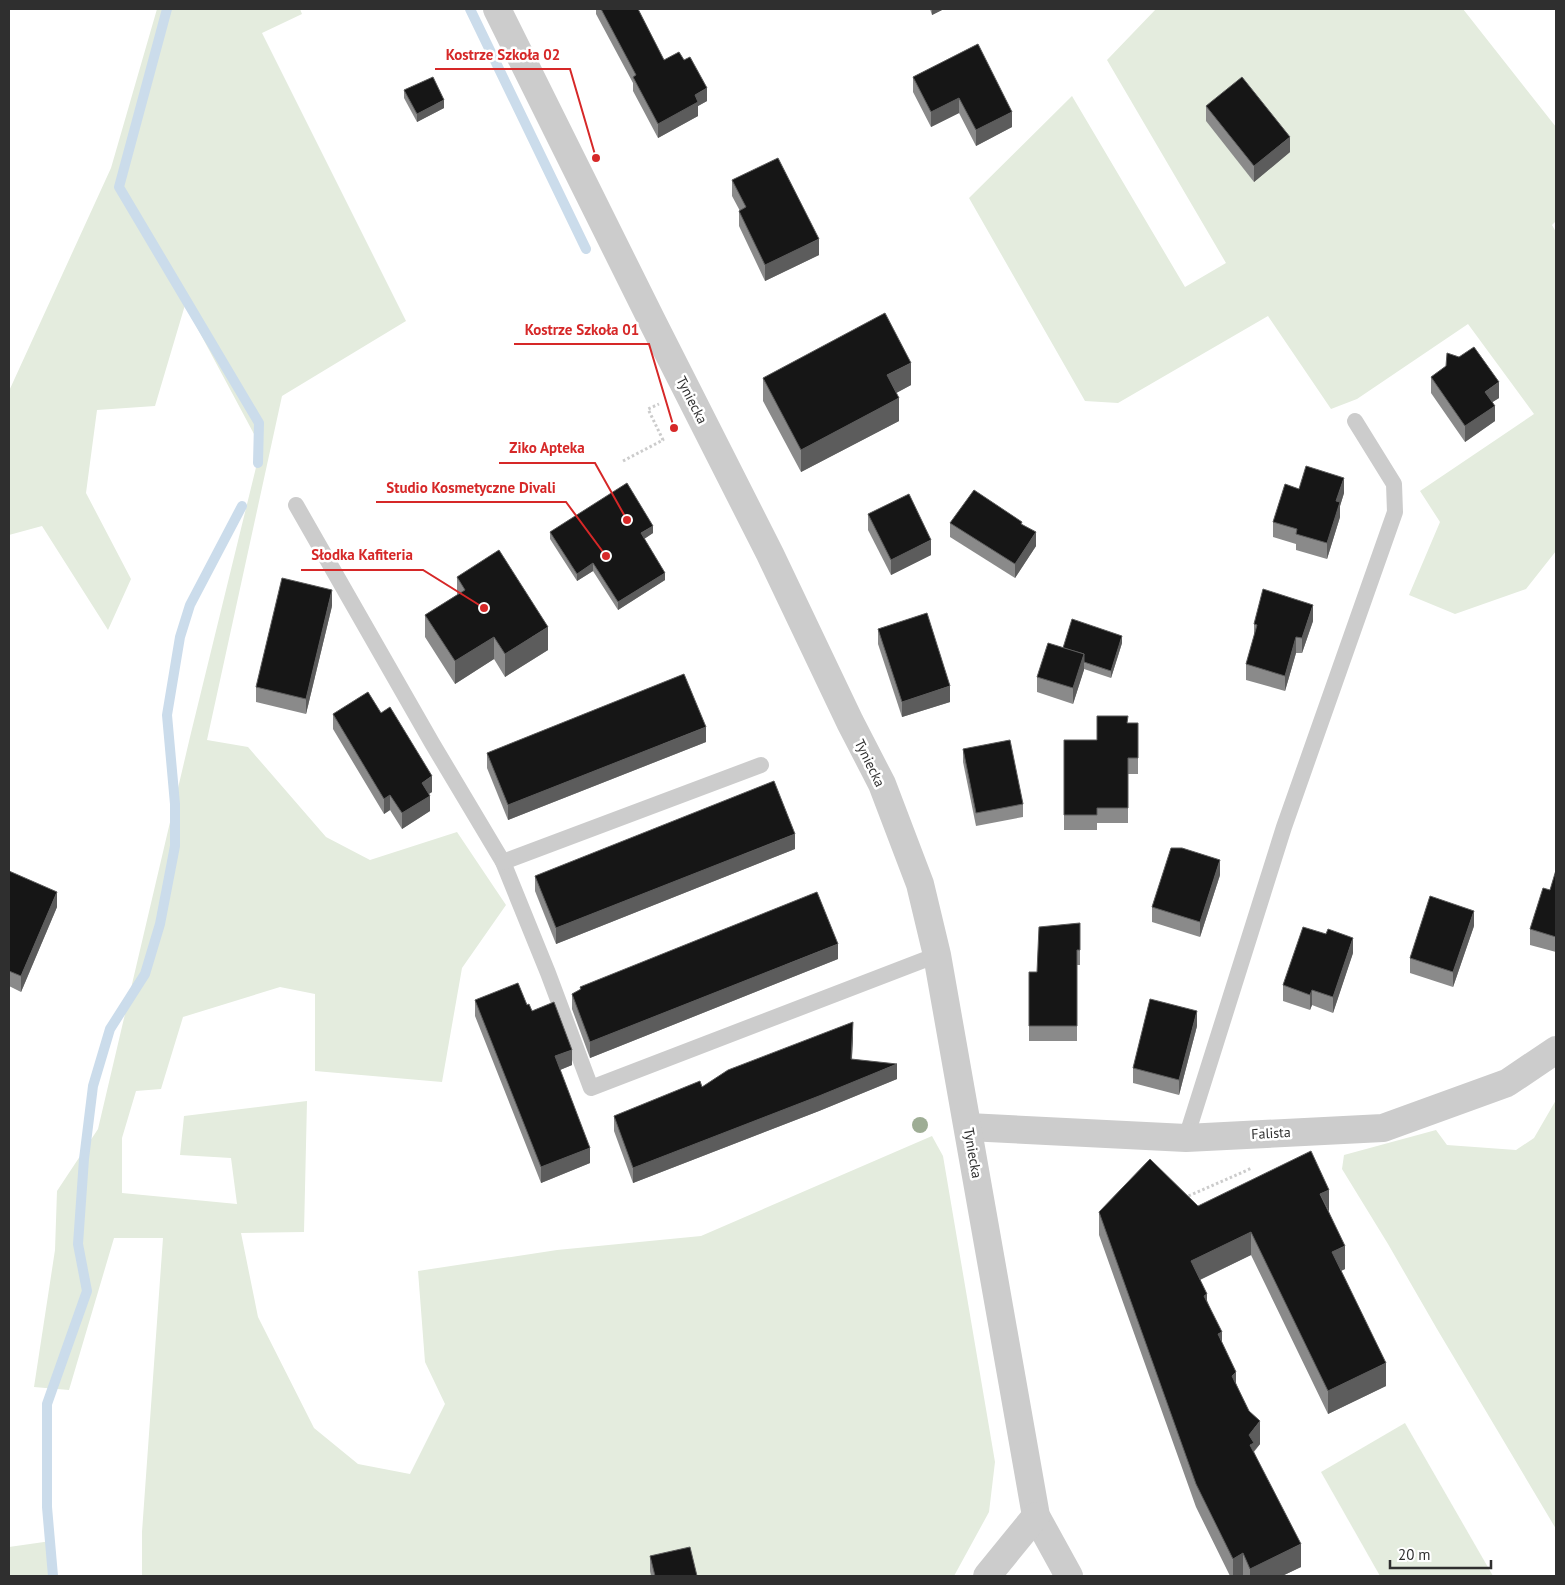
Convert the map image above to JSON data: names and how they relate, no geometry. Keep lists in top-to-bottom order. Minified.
{"streets":{"street":["Tyniecka","Falista"]},"crossings":[["Tyniecka","Falista"]],"places":["Kostrze Szkoła 02","Kostrze Szkoła 01","Ziko Apteka","Studio Kosmetyczne Divali","Słodka Kafiteria"],"scale_bar":"20 m"}
